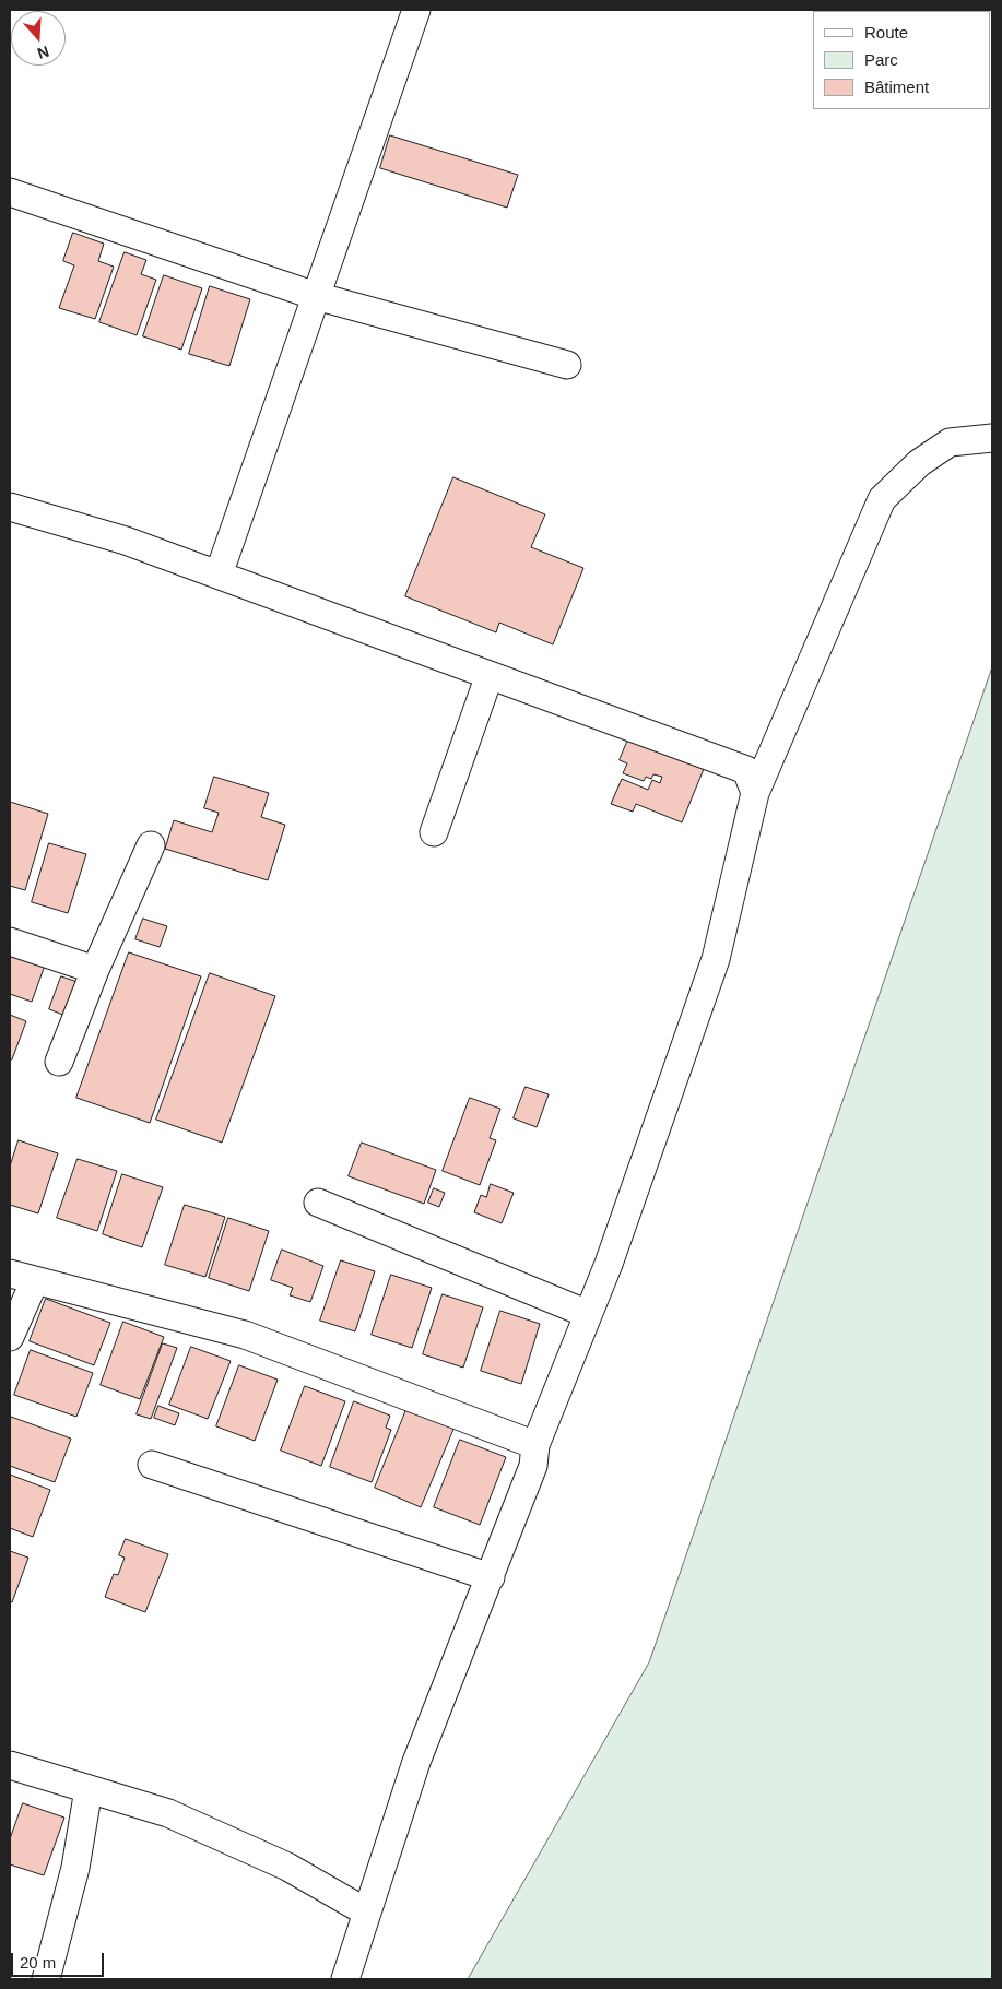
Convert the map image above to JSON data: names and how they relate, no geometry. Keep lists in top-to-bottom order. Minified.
{"legend":["Route","Parc","Bâtiment"],"scale_bar":"20 m","north":"bottom"}
